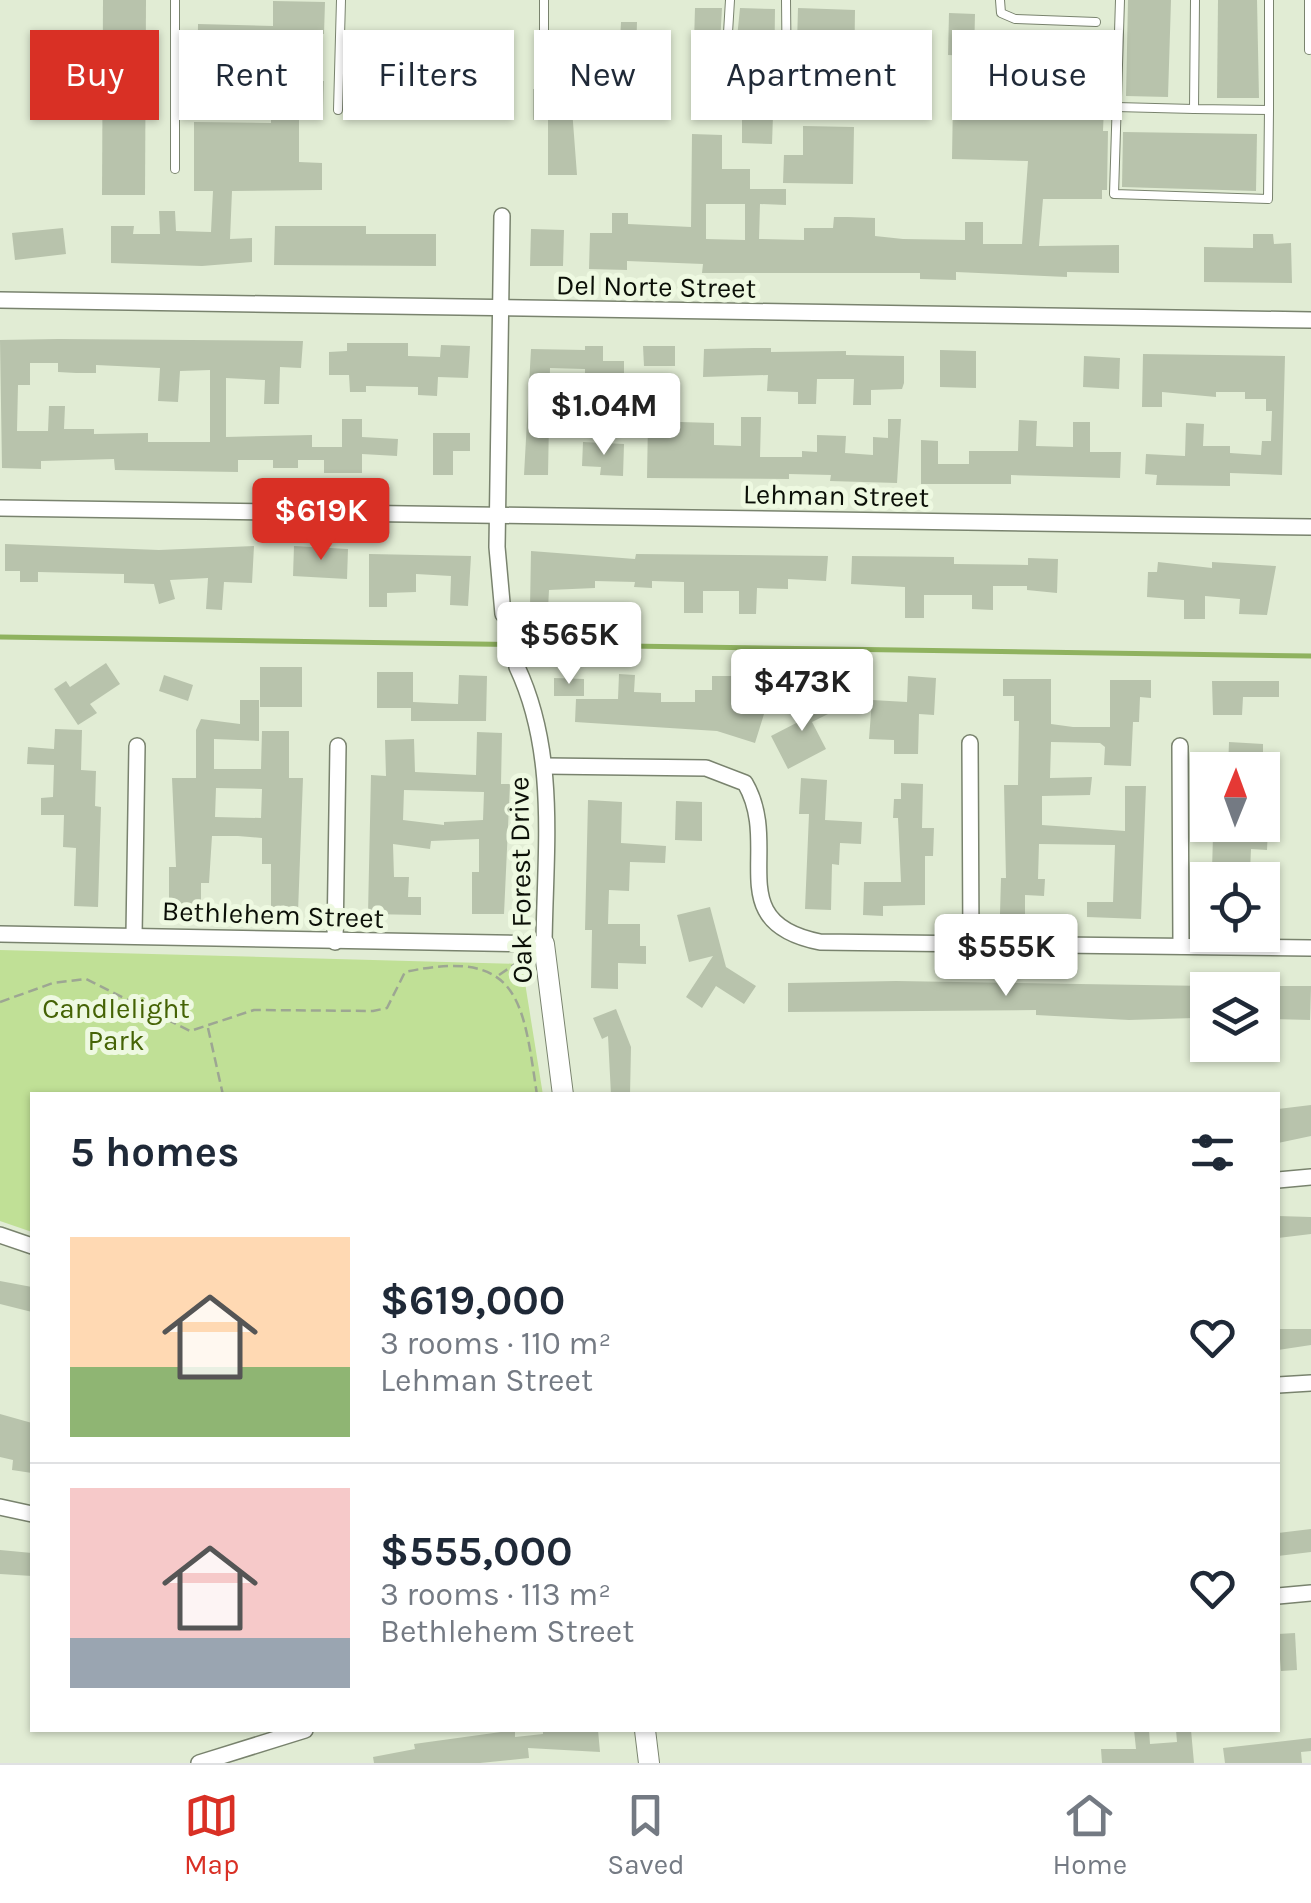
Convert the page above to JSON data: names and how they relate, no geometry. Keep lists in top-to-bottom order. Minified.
{"streets":{"street":["Del Norte Street","Lehman Street","Oak Forest Drive","Bethlehem Street"]},"crossings":[["Oak Forest Drive","Bethlehem Street"]],"parks":["Candlelight Park"],"north":"top","page":{"chip":["Buy","Rent","Filters","New","Apartment","House"],"price":["$1.04M","$619K","$565K","$473K","$555K"],"heading":"5 homes","list":[{"name":"$619,000","note":"3 rooms · 110 m² · Lehman Street"},{"name":"$555,000","note":"3 rooms · 113 m² · Bethlehem Street"}],"tabs":["Map","Saved","Home"]}}
